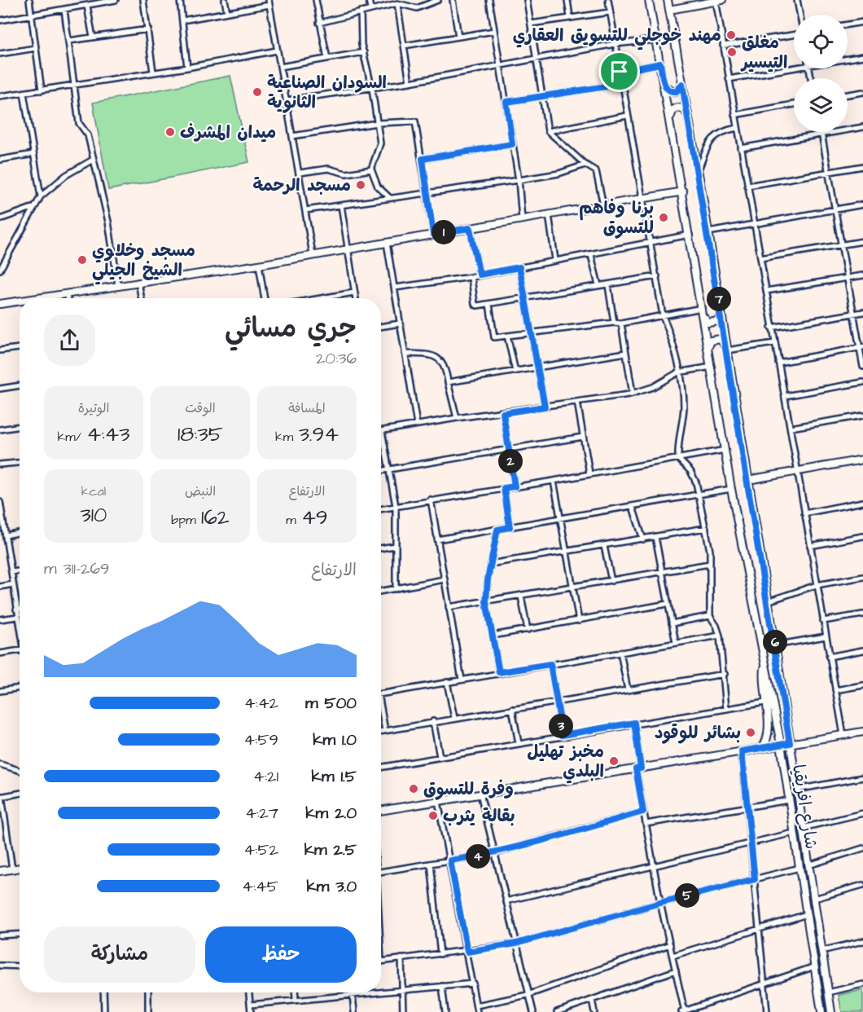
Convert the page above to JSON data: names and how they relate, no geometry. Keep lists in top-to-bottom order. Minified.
{"streets":{"street":["شارع افريقيا"]},"places":["مهند خوجلي للتسويق العقاري","مغلق التيسير","السودان الصناعية الثانوية","ميدان المشرف","مسجد الرحمة","برنا وفاهم للتسوق","مسجد وخلاوي الشيخ الجيلي","بشائر للوقود","مخبز تهليل البلدي","وفرة للتسوق","بقالة يثرب"],"page":{"pins":["1","7","2","6","3","4","5"],"heading":["جري مسائي","20:36"],"stats":[["المسافة","3.94 km"],["الوقت","18:35"],["الوتيرة","4:43 /km"],["الارتفاع","49 m"],["النبض","162 bpm"],["kcal","310"]],"chart":["الارتفاع","269–311 m"],"list":[{"name":"500 m","note":"4:42"},{"name":"1.0 km","note":"4:59"},{"name":"1.5 km","note":"4:21"},{"name":"2.0 km","note":"4:27"},{"name":"2.5 km","note":"4:52"},{"name":"3.0 km","note":"4:45"}],"buttons":["حفظ","مشاركة"]}}
